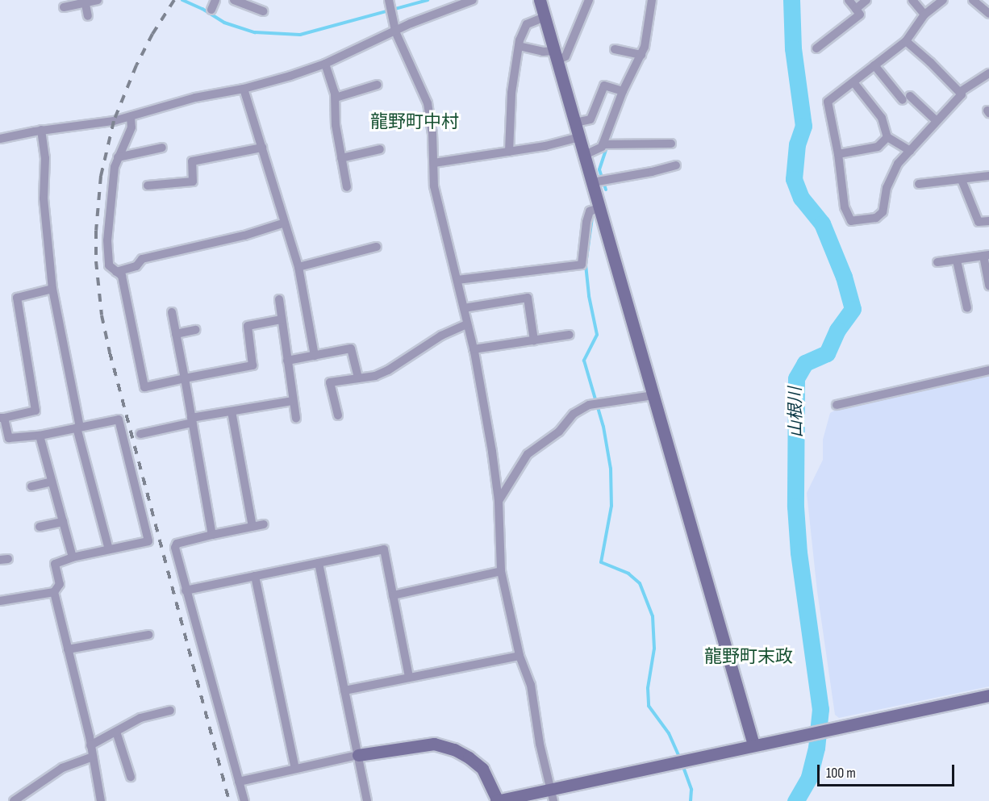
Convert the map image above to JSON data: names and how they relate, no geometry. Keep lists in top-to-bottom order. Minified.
{"districts":["龍野町中村","龍野町末政"],"water":["山根川"],"scale_bar":"100 m"}
